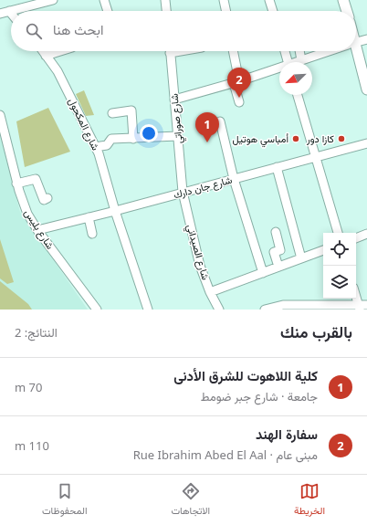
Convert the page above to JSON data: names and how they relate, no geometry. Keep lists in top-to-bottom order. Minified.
{"streets":{"street":["شارع صوراتي","شارع المكحول","شارع جان دارك","شارع بليس","شارع الصيداني"]},"crossings":[["شارع صوراتي","شارع جان دارك"],["شارع صوراتي","شارع الصيداني"],["شارع المكحول","شارع جان دارك"],["شارع جان دارك","شارع بليس"],["شارع جان دارك","شارع الصيداني"]],"places":["أمباسي هوتيل","كازا دور"],"north":"bottom left","page":{"search":"ابحث هنا","pins":["2","1"],"heading":["بالقرب منك","النتائج: 2"],"list":[{"mark":"1","name":"كلية اللاهوت للشرق الأدنى","note":"جامعة · شارع جبر ضومط","value":"70 m"},{"mark":"2","name":"سفارة الهند","note":"مبنى عام · Rue Ibrahim Abed El Aal","value":"110 m"}],"nav":["الخريطة","الاتجاهات","المحفوظات"]}}
